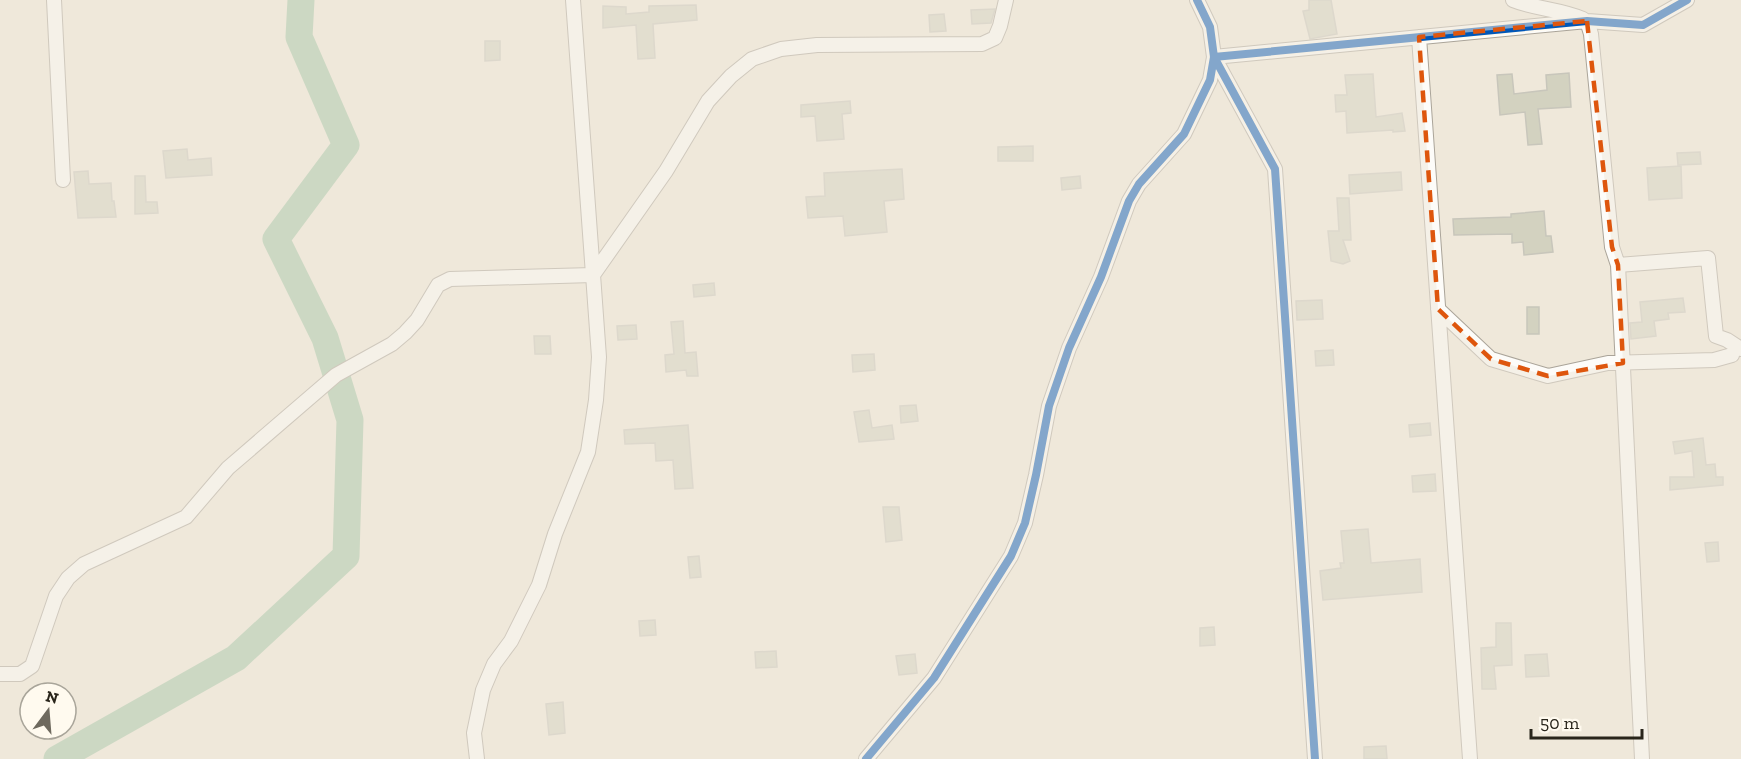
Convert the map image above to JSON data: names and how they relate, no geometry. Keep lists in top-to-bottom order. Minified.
{"scale_bar":"50 m","north":"top"}
